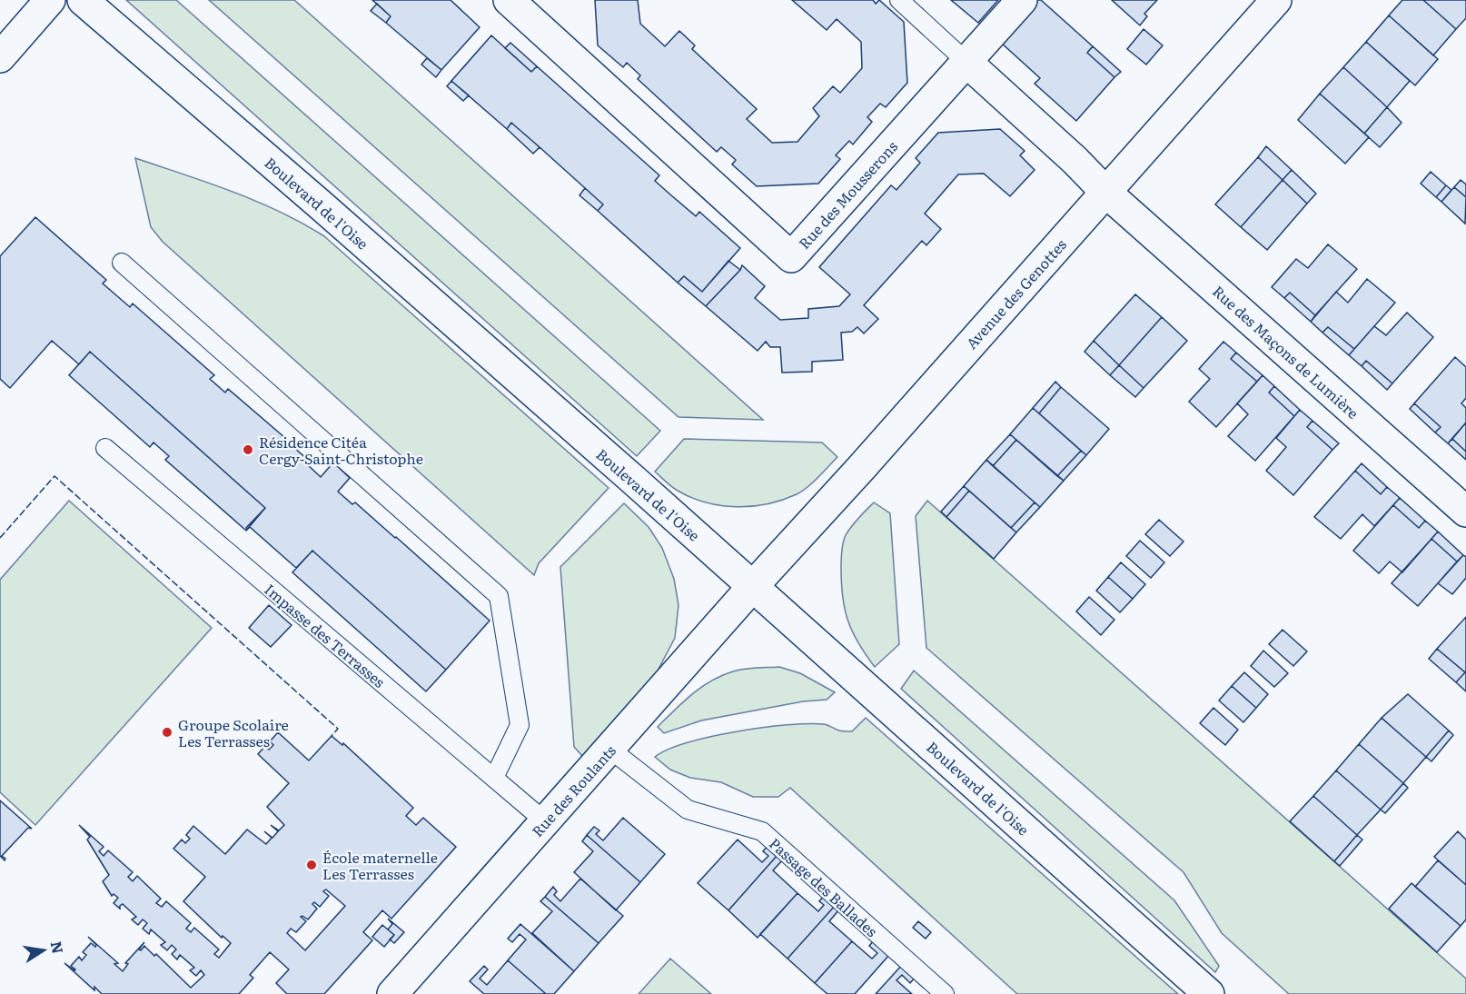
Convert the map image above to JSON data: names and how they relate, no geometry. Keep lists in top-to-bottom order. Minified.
{"streets":{"street":["Rue des Mousserons","Boulevard de l'Oise","Avenue des Genottes","Rue des Maçons de Lumière","Rue des Roulants"],"lane":["Impasse des Terrasses","Passage des Ballades"]},"crossings":[["Boulevard de l'Oise","Avenue des Genottes"],["Boulevard de l'Oise","Rue des Roulants"],["Avenue des Genottes","Rue des Maçons de Lumière"],["Avenue des Genottes","Rue des Roulants"],["Impasse des Terrasses","Rue des Roulants"],["Rue des Roulants","Passage des Ballades"]],"places":["Résidence Citéa Cergy-Saint-Christophe","Groupe Scolaire Les Terrasses","École maternelle Les Terrasses"],"north":"right"}
